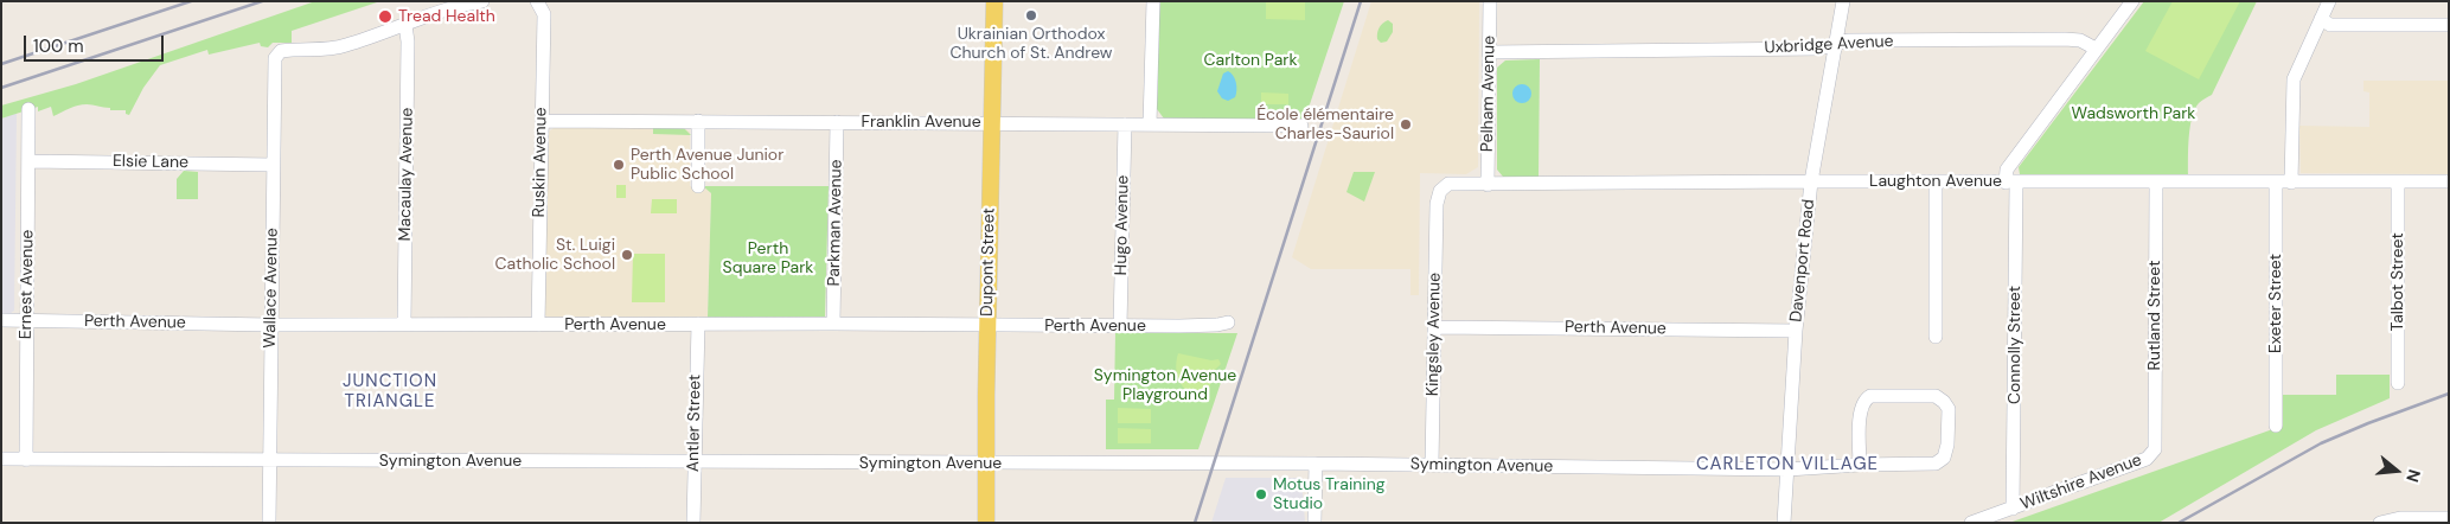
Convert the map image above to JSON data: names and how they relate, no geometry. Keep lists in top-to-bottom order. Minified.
{"streets":{"main road":["Dupont Street"],"street":["Uxbridge Avenue","Pelham Avenue","Franklin Avenue","Elsie Lane","Ruskin Avenue","Macaulay Avenue","Laughton Avenue","Parkman Avenue","Hugo Avenue","Davenport Road","Talbot Street","Ernest Avenue","Wallace Avenue","Exeter Street","Rutland Street","Perth Avenue","Kingsley Avenue","Connolly Street","Antler Street","Symington Avenue","Wiltshire Avenue"]},"crossings":[["Uxbridge Avenue","Pelham Avenue"],["Uxbridge Avenue","Davenport Road"],["Uxbridge Avenue","Connolly Street"],["Pelham Avenue","Laughton Avenue"],["Franklin Avenue","Ruskin Avenue"],["Franklin Avenue","Parkman Avenue"],["Franklin Avenue","Hugo Avenue"],["Franklin Avenue","Dupont Street"],["Elsie Lane","Ernest Avenue"],["Elsie Lane","Wallace Avenue"],["Ruskin Avenue","Perth Avenue"],["Macaulay Avenue","Wallace Avenue"],["Macaulay Avenue","Perth Avenue"],["Laughton Avenue","Davenport Road"],["Laughton Avenue","Talbot Street"],["Laughton Avenue","Exeter Street"],["Laughton Avenue","Rutland Street"],["Laughton Avenue","Kingsley Avenue"],["Laughton Avenue","Connolly Street"],["Parkman Avenue","Perth Avenue"],["Hugo Avenue","Perth Avenue"],["Davenport Road","Perth Avenue"],["Davenport Road","Symington Avenue"],["Dupont Street","Perth Avenue"],["Dupont Street","Symington Avenue"],["Ernest Avenue","Perth Avenue"],["Ernest Avenue","Symington Avenue"],["Wallace Avenue","Perth Avenue"],["Wallace Avenue","Symington Avenue"],["Rutland Street","Wiltshire Avenue"],["Perth Avenue","Kingsley Avenue"],["Perth Avenue","Antler Street"],["Kingsley Avenue","Symington Avenue"],["Connolly Street","Wiltshire Avenue"],["Antler Street","Symington Avenue"]],"districts":["JUNCTION TRIANGLE","CARLETON VILLAGE"],"parks":["Carlton Park","Wadsworth Park","Perth Square Park","Symington Avenue Playground"],"places":["Ukrainian Orthodox Church of St. Andrew","Tread Health","École élémentaire Charles-Sauriol","Perth Avenue Junior Public School","St. Luigi Catholic School","Motus Training Studio"],"scale_bar":"100 m","north":"right"}
